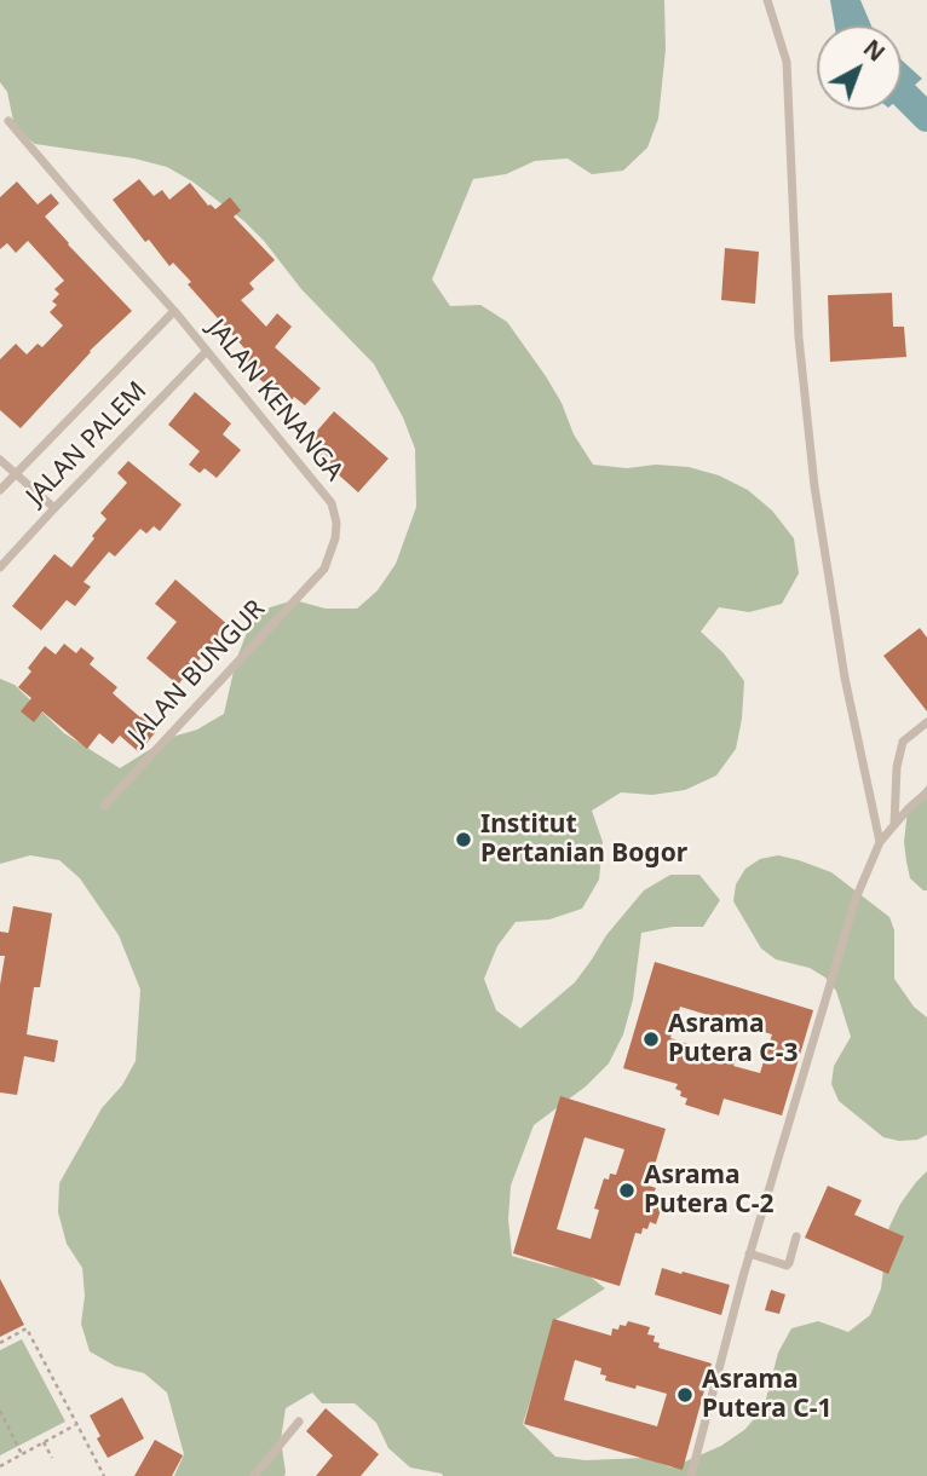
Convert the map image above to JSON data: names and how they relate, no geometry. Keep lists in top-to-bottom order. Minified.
{"streets":{"lane":["JALAN KENANGA","JALAN PALEM","JALAN BUNGUR"]},"crossings":[["JALAN KENANGA","JALAN PALEM"],["JALAN KENANGA","JALAN BUNGUR"]],"places":["Institut Pertanian Bogor","Asrama Putera C-3","Asrama Putera C-2","Asrama Putera C-1"],"north":"top right"}
